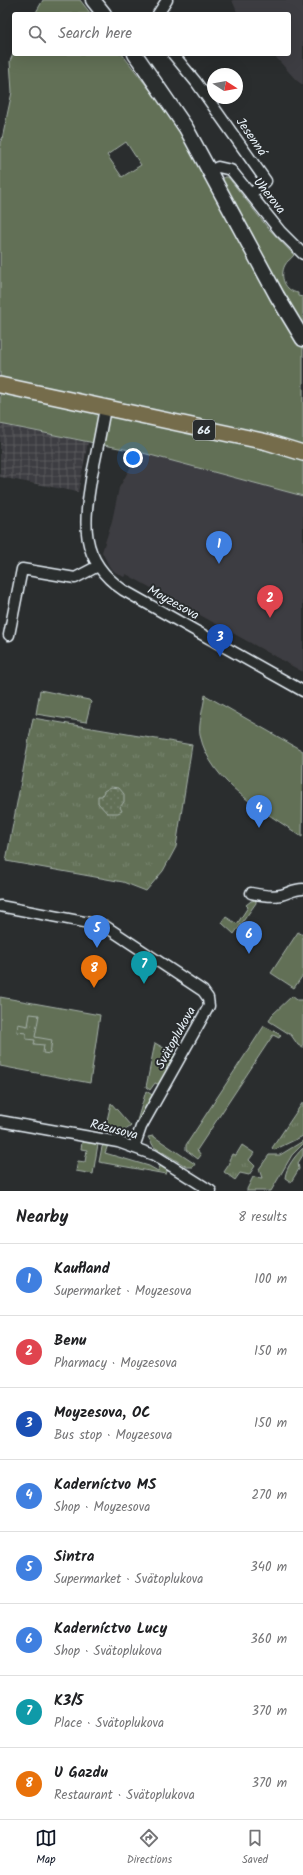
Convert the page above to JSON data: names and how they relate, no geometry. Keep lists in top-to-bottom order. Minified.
{"streets":{"main road":["66"],"street":["Jesenná","Uherova","Moyzesova","Svätoplukova","Rázusova"]},"crossings":[["Jesenná","Uherova"],["66","Moyzesova"],["Svätoplukova","Rázusova"]],"north":"right","page":{"search":"Search here","pins":["1","2","3","4","5","6","7","8"],"heading":["Nearby","8 results"],"list":[{"mark":"1","name":"Kaufland","note":"Supermarket · Moyzesova","value":"100 m"},{"mark":"2","name":"Benu","note":"Pharmacy · Moyzesova","value":"150 m"},{"mark":"3","name":"Moyzesova, OC","note":"Bus stop · Moyzesova","value":"150 m"},{"mark":"4","name":"Kaderníctvo MS","note":"Shop · Moyzesova","value":"270 m"},{"mark":"5","name":"Sintra","note":"Supermarket · Svätoplukova","value":"340 m"},{"mark":"6","name":"Kaderníctvo Lucy","note":"Shop · Svätoplukova","value":"360 m"},{"mark":"7","name":"K3/5","note":"Place · Svätoplukova","value":"370 m"},{"mark":"8","name":"U Gazdu","note":"Restaurant · Svätoplukova","value":"370 m"}],"nav":["Map","Directions","Saved"]}}
